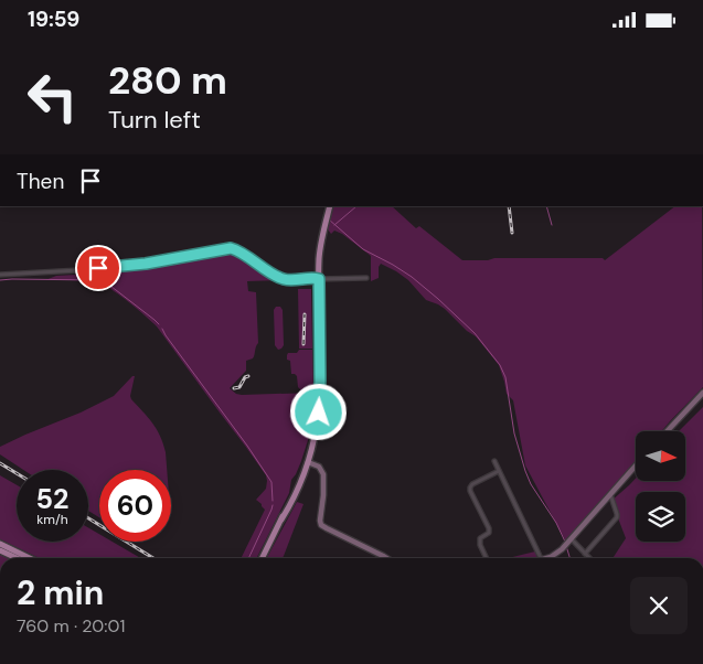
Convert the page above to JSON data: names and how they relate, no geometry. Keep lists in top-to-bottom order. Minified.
{"north":"right","page":{"status":"19:59","turn":["280 m","Turn left"],"then":"Then","speed":"52 km/h","limit":"60","heading":["2 min","760 m · 20:01"]}}
